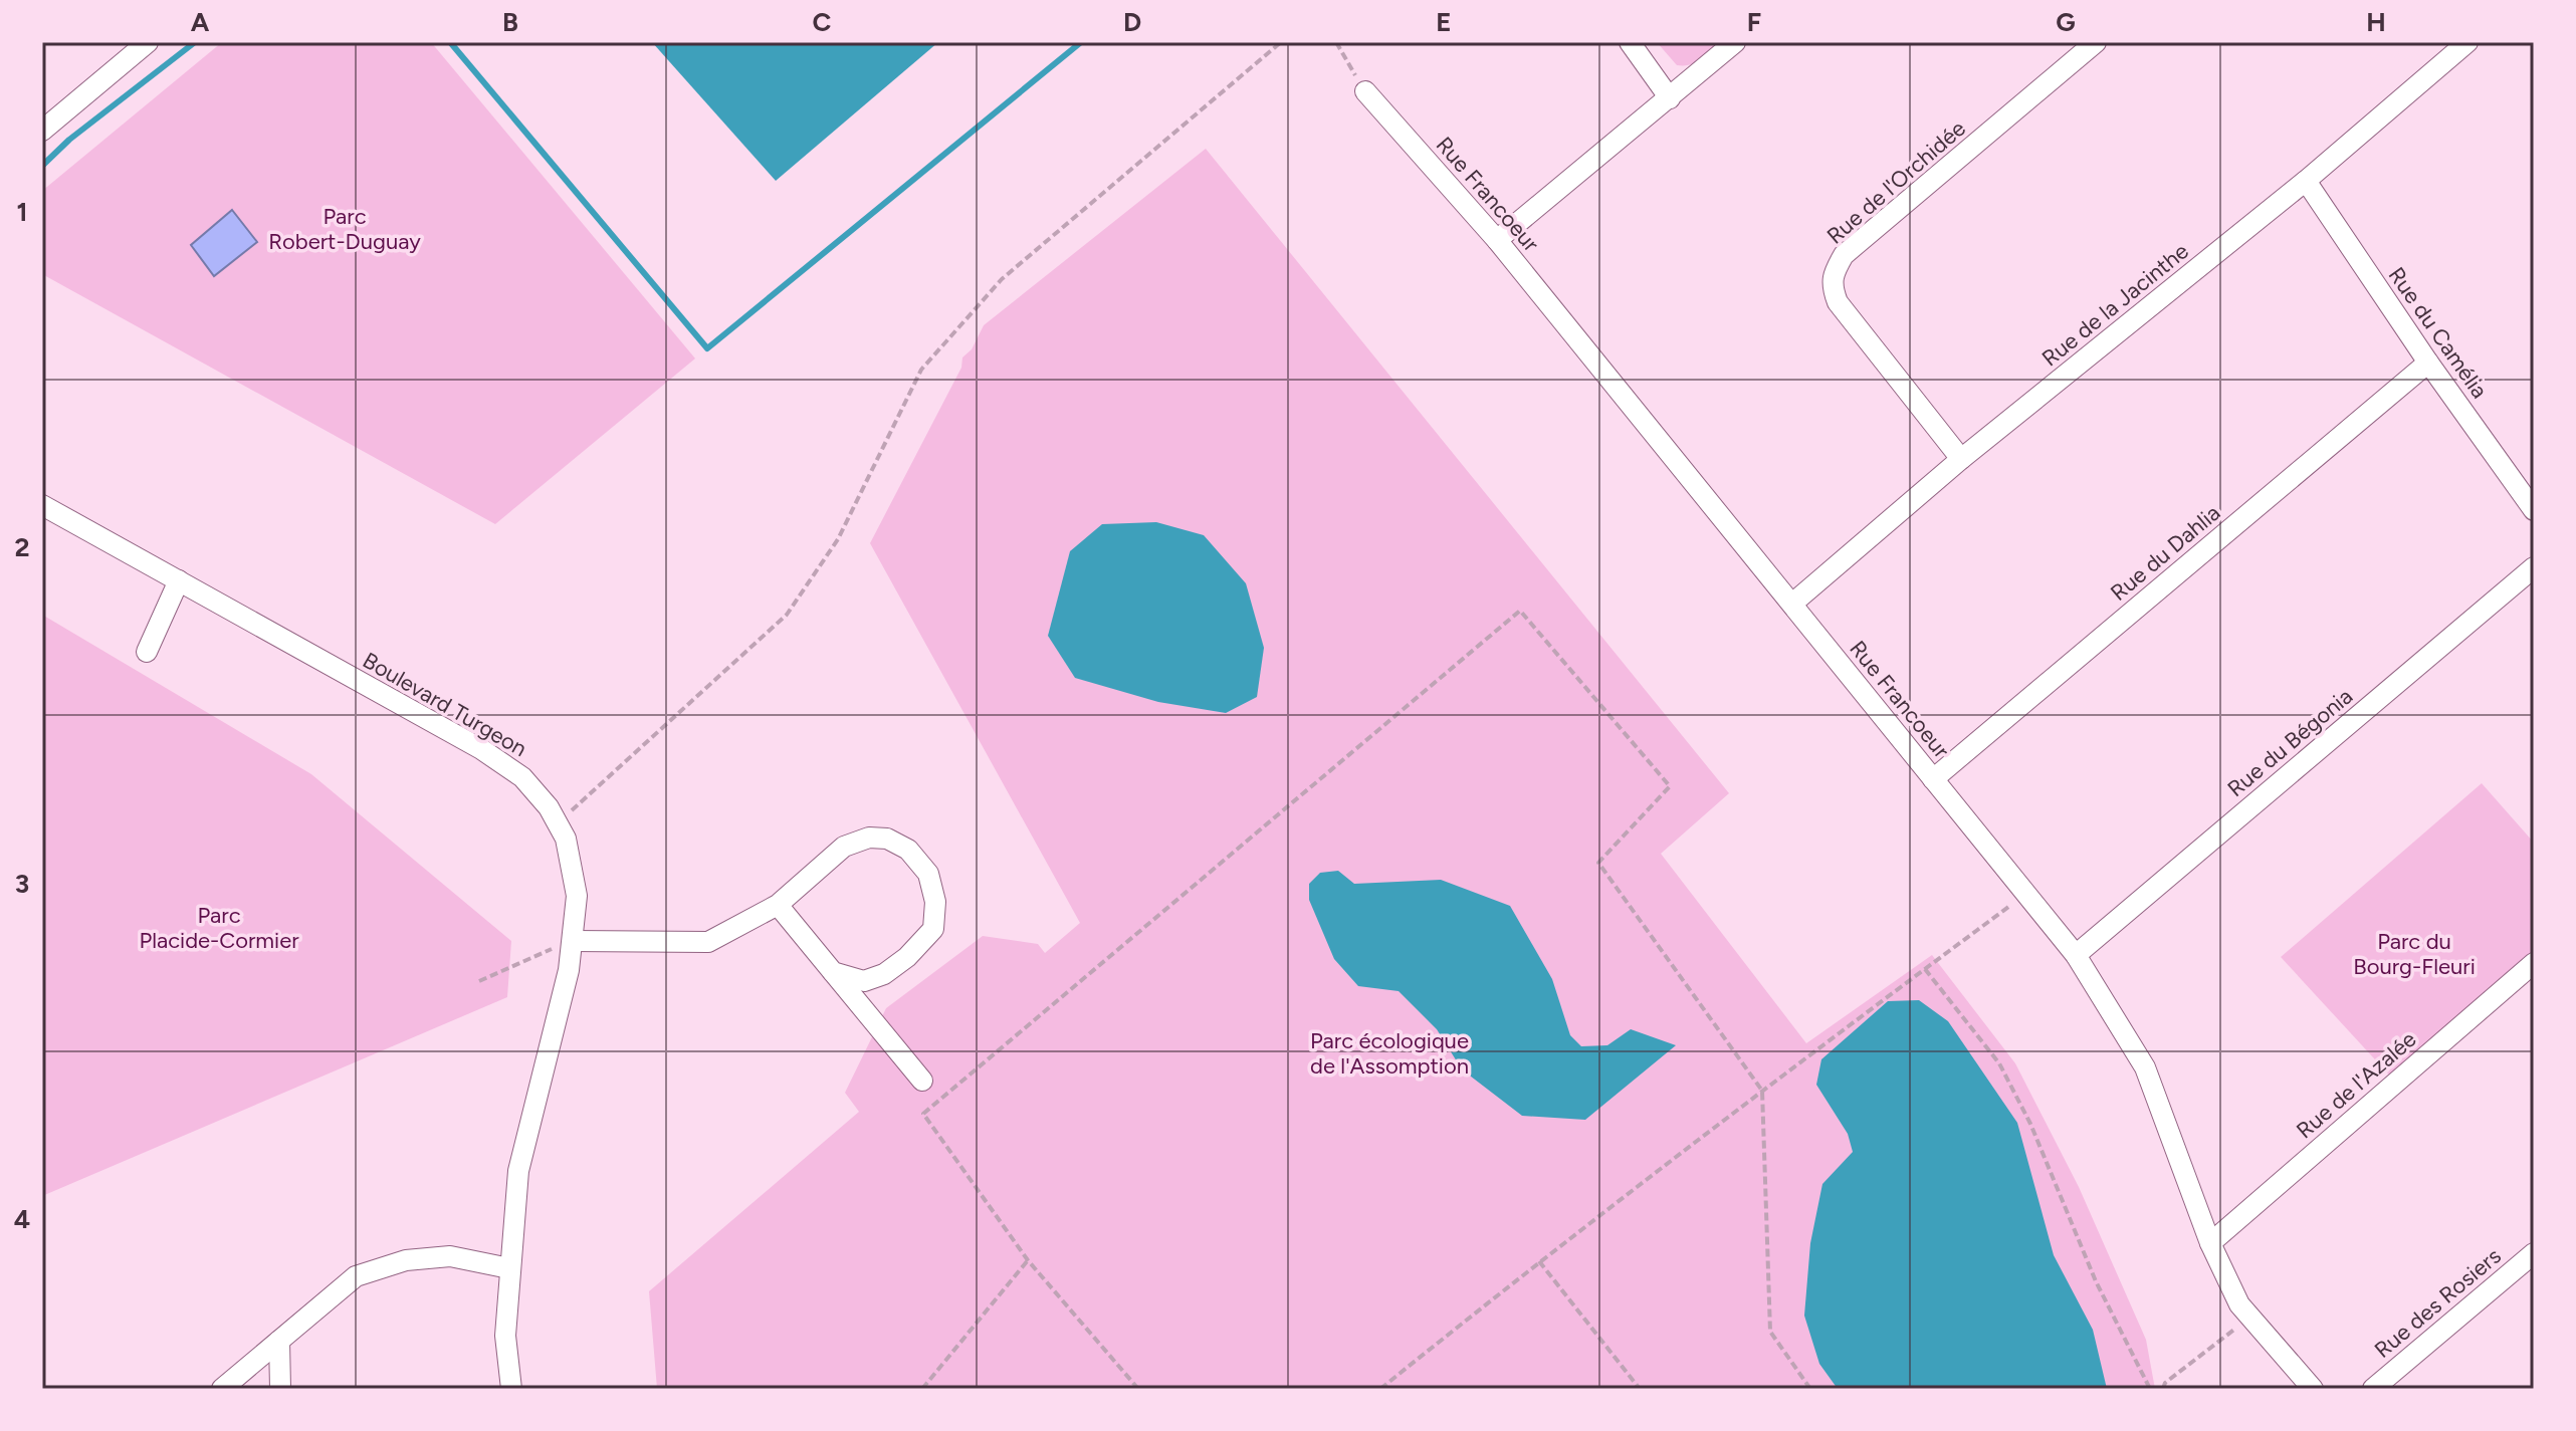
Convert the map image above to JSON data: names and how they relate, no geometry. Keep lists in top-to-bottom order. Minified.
{"streets":{"street":["Rue de l'Orchidée","Rue Francoeur","Rue de la Jacinthe","Rue du Camélia","Rue du Dahlia","Boulevard Turgeon","Rue du Bégonia","Rue de l'Azalée","Rue des Rosiers"]},"crossings":[["Rue de l'Orchidée","Rue de la Jacinthe"],["Rue Francoeur","Rue de la Jacinthe"],["Rue Francoeur","Rue du Dahlia"],["Rue Francoeur","Rue du Bégonia"],["Rue Francoeur","Rue de l'Azalée"],["Rue de la Jacinthe","Rue du Camélia"],["Rue du Camélia","Rue du Dahlia"]],"parks":["Parc Robert-Duguay","Parc Placide-Cormier","Parc du Bourg-Fleuri","Parc écologique de l'Assomption"],"grid":{"columns":["A","B","C","D","E","F","G","H"],"rows":["1","2","3","4"]}}
